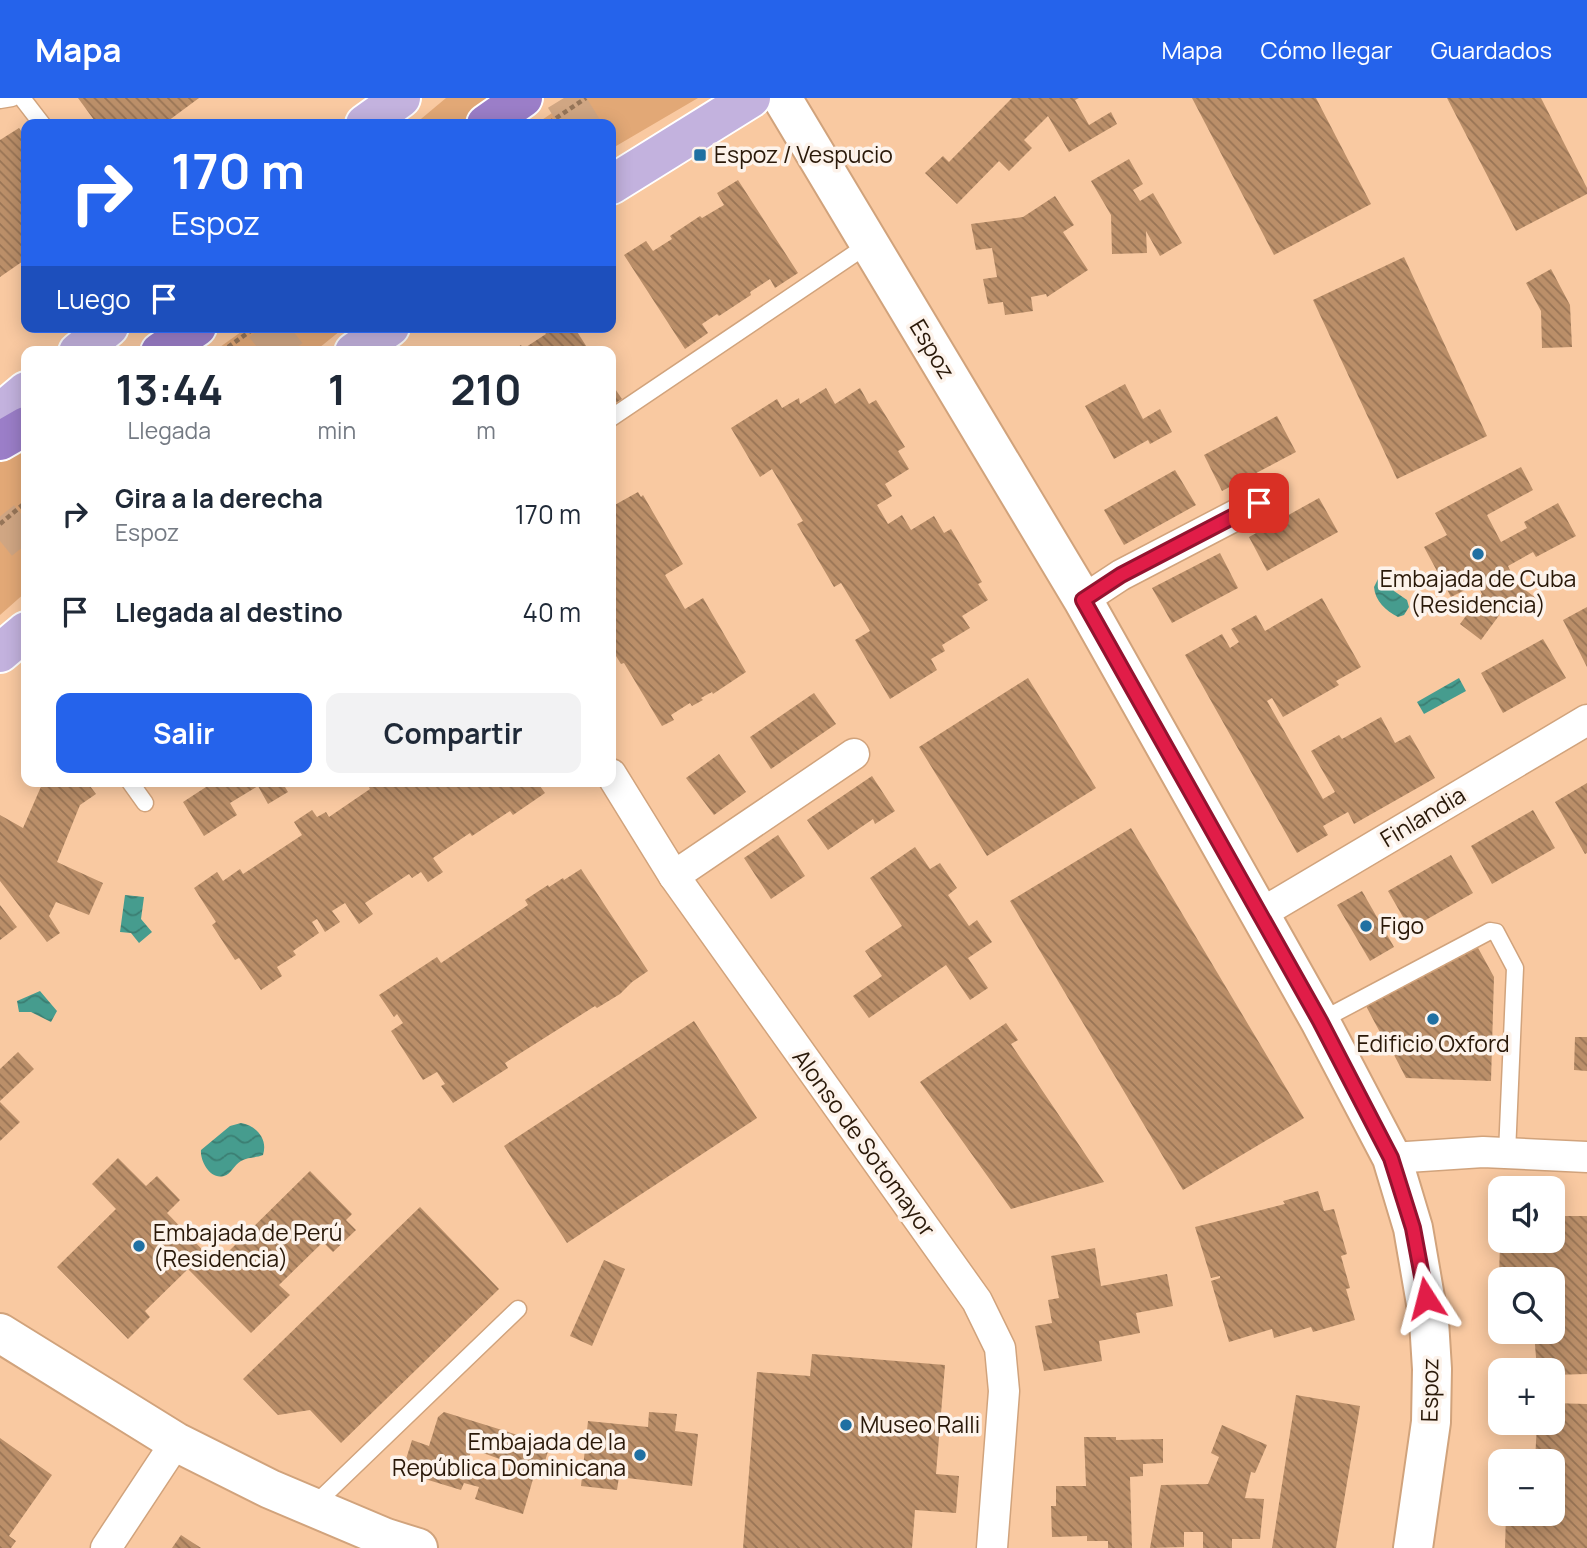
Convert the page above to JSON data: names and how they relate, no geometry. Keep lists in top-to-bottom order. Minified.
{"streets":{"street":["Espoz","Finlandia","Alonso de Sotomayor"]},"crossings":[["Espoz","Finlandia"]],"places":{"transit":["Espoz / Vespucio"],"other":["Embajada de Cuba (Residencia)","Figo","Edificio Oxford","Embajada de Perú (Residencia)","Museo Ralli","Embajada de la República Dominicana"]},"page":{"header":"Mapa","nav":["Mapa","Cómo llegar","Guardados"],"turn":["170 m","Espoz"],"then":"Luego","eta":["13:44","Llegada","1","min","210","m"],"list":[{"name":"Gira a la derecha","note":"Espoz","value":"170 m"},{"name":"Llegada al destino","value":"40 m"}],"buttons":["Salir","Compartir"],"map_buttons":["+","−"]}}
